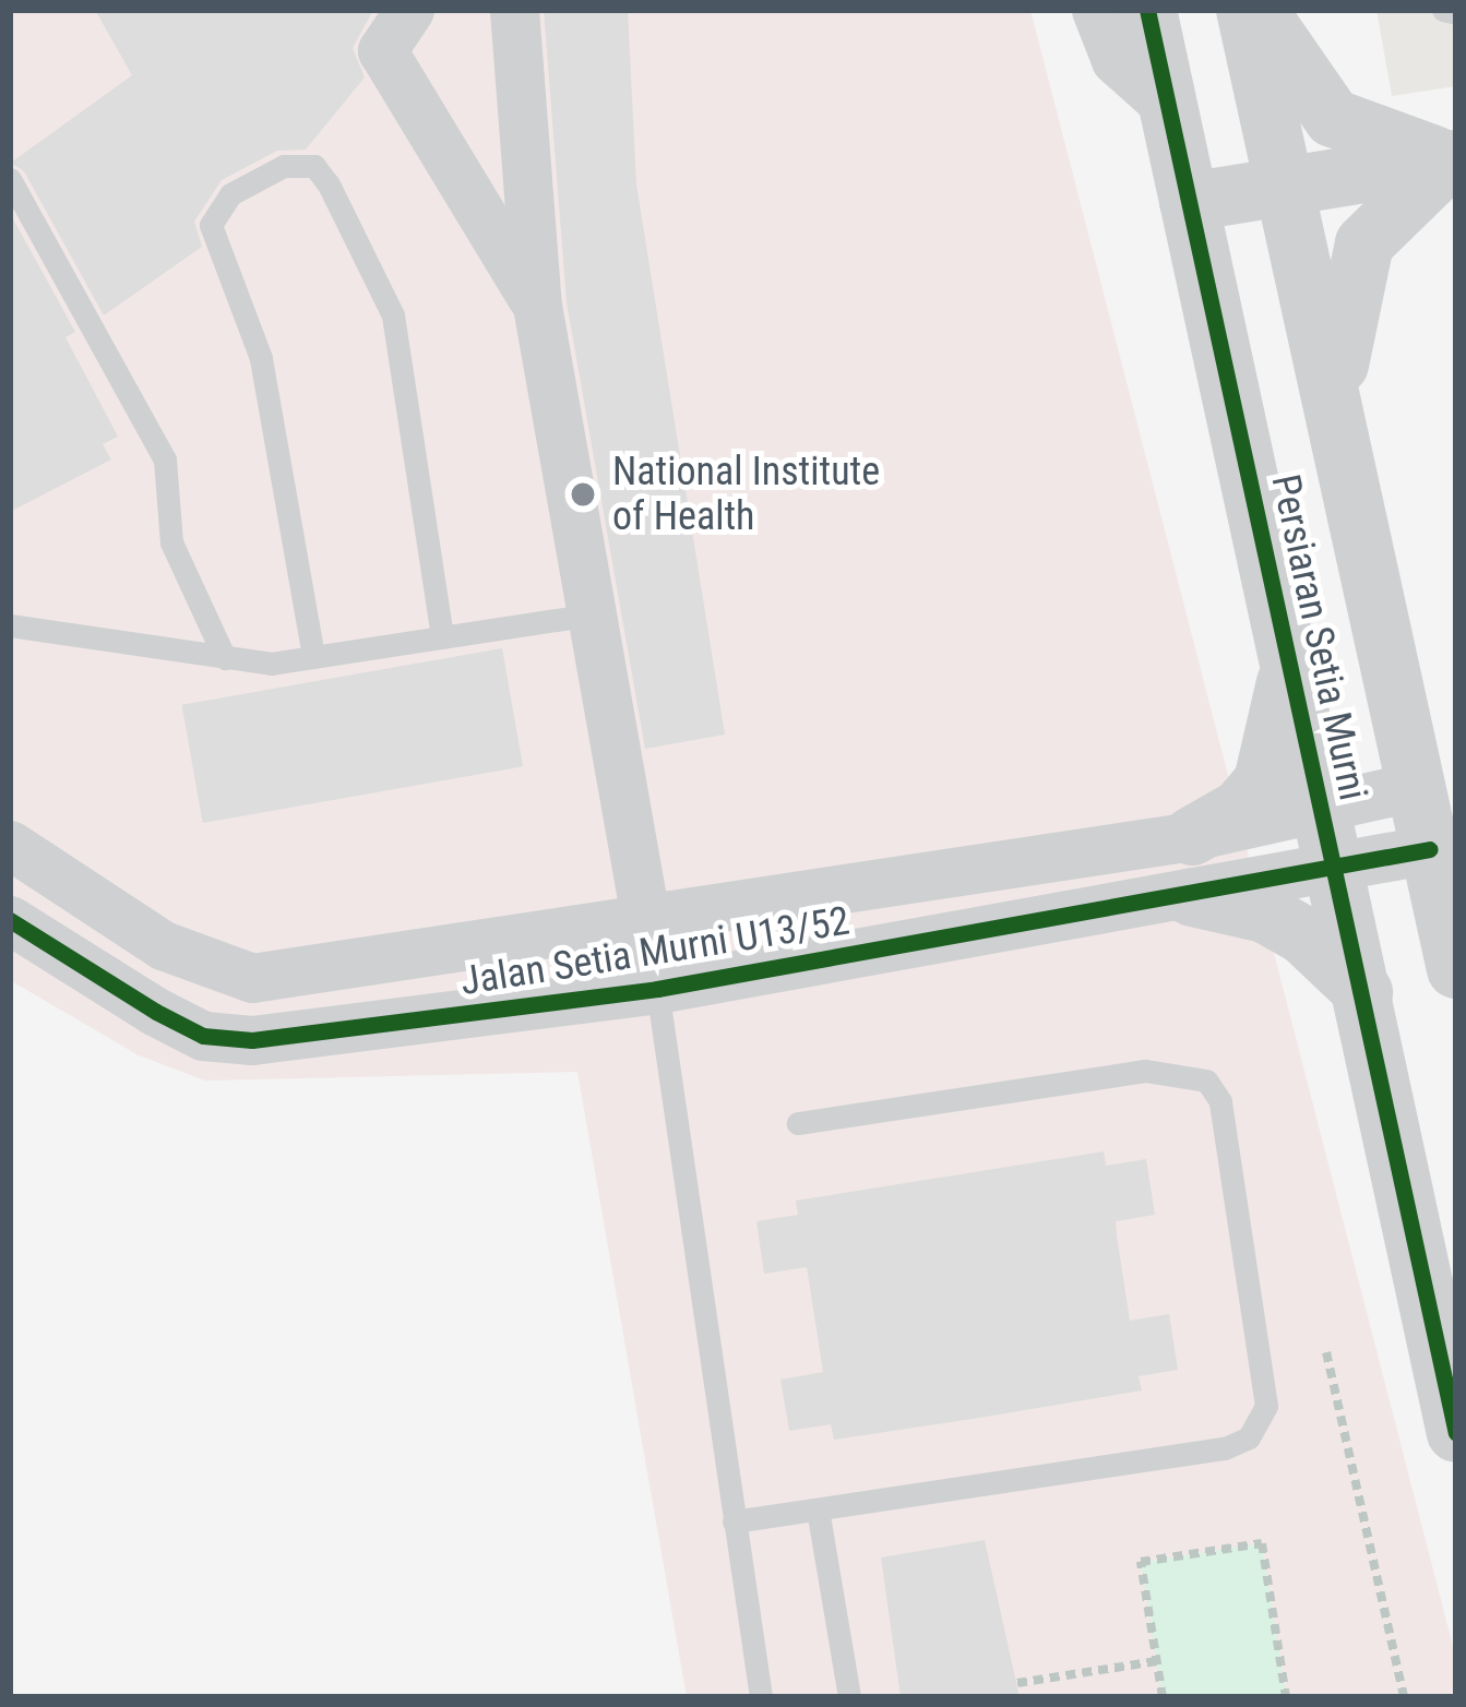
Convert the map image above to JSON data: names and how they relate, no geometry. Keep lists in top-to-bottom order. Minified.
{"streets":{"street":["Persiaran Setia Murni","Jalan Setia Murni U13/52"]},"crossings":[["Persiaran Setia Murni","Jalan Setia Murni U13/52"]],"places":["National Institute of Health"]}
